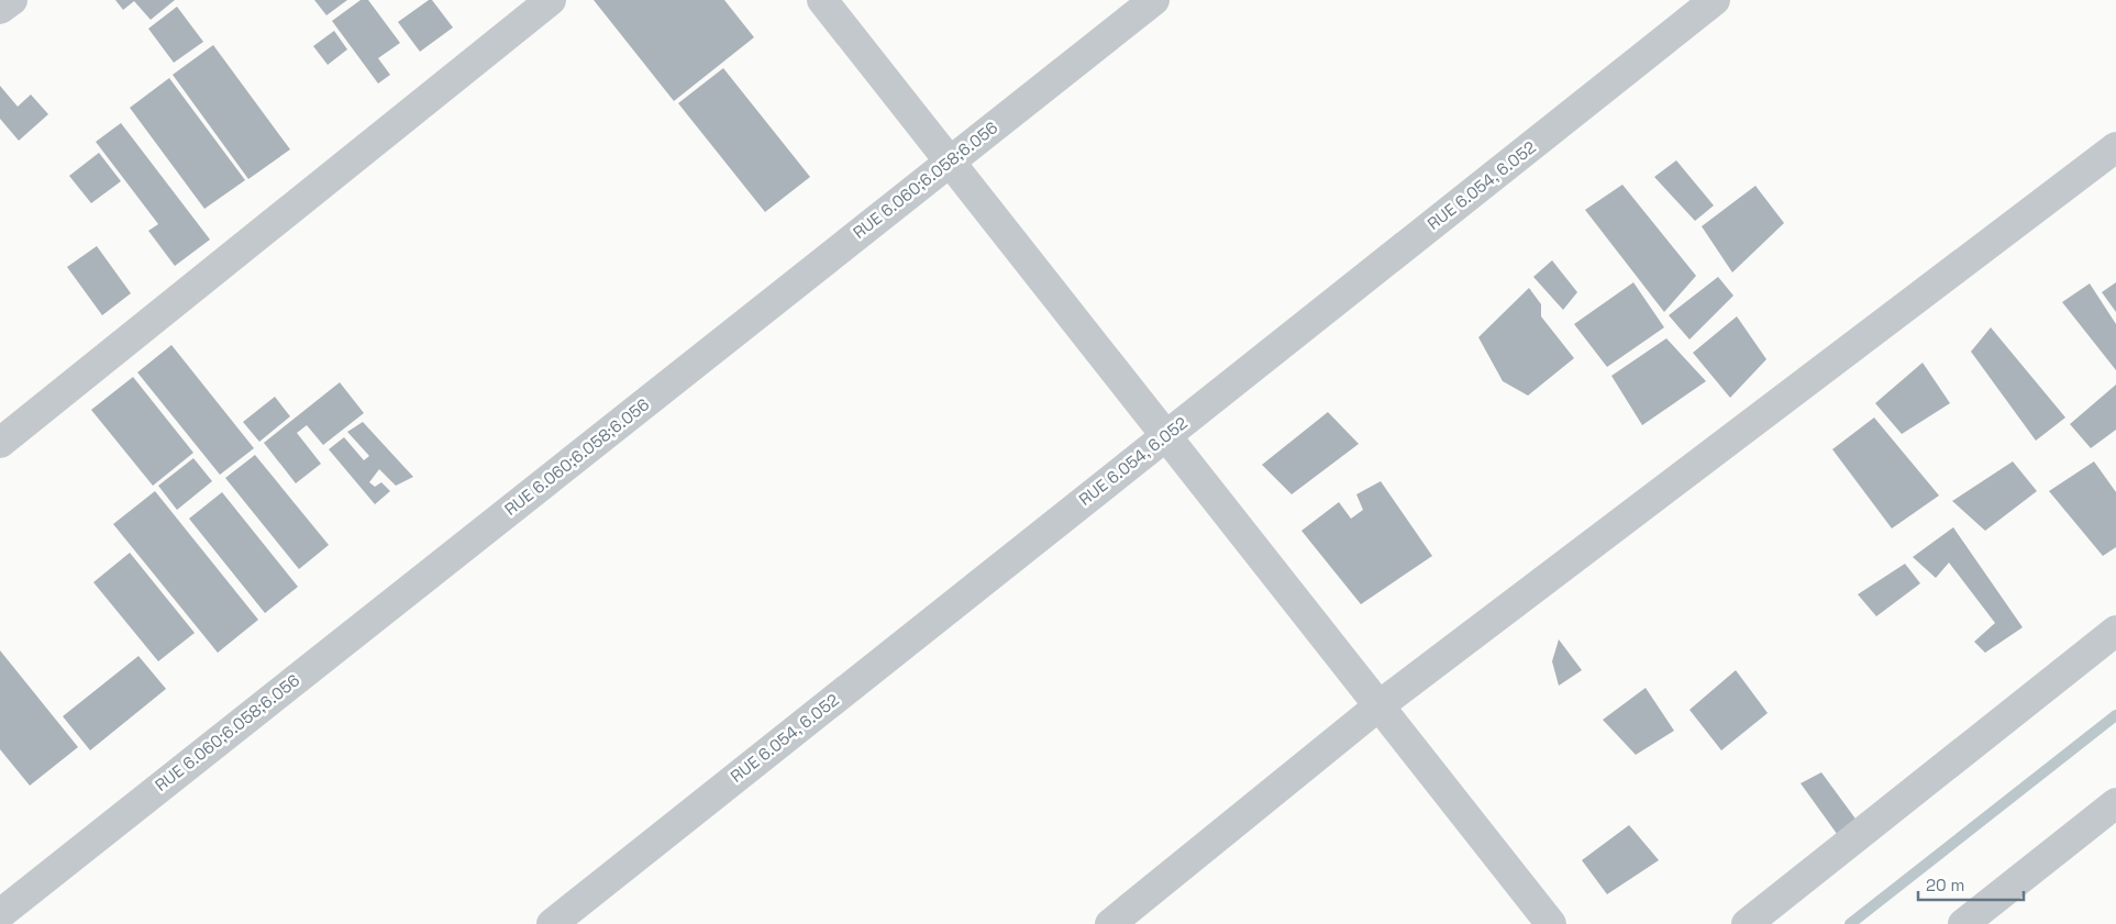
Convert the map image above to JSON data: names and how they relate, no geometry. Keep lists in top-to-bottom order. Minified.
{"streets":{"street":["RUE 6.060;6.058;6.056","RUE 6.054, 6.052"]},"scale_bar":"20 m"}
